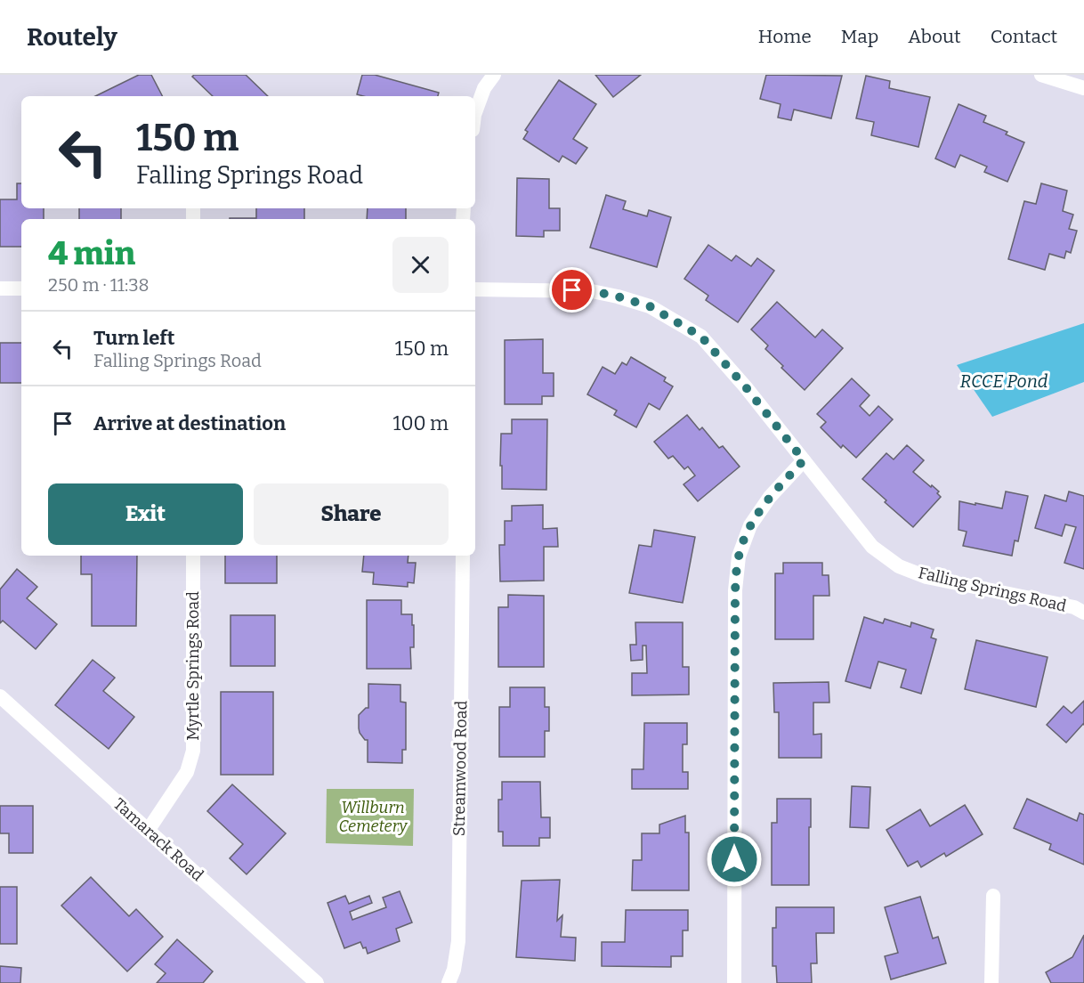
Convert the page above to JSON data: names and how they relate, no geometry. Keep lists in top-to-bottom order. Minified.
{"streets":{"street":["Falling Springs Road","Myrtle Springs Road","Streamwood Road","Tamarack Road"]},"crossings":[["Myrtle Springs Road","Tamarack Road"]],"water":["RCCE Pond"],"parks":["Willburn Cemetery"],"page":{"header":"Routely","nav":["Home","Map","About","Contact"],"turn":["150 m","Falling Springs Road"],"heading":["4 min","250 m · 11:38"],"list":[{"name":"Turn left","note":"Falling Springs Road","value":"150 m"},{"name":"Arrive at destination","value":"100 m"}],"buttons":["Exit","Share"]}}
